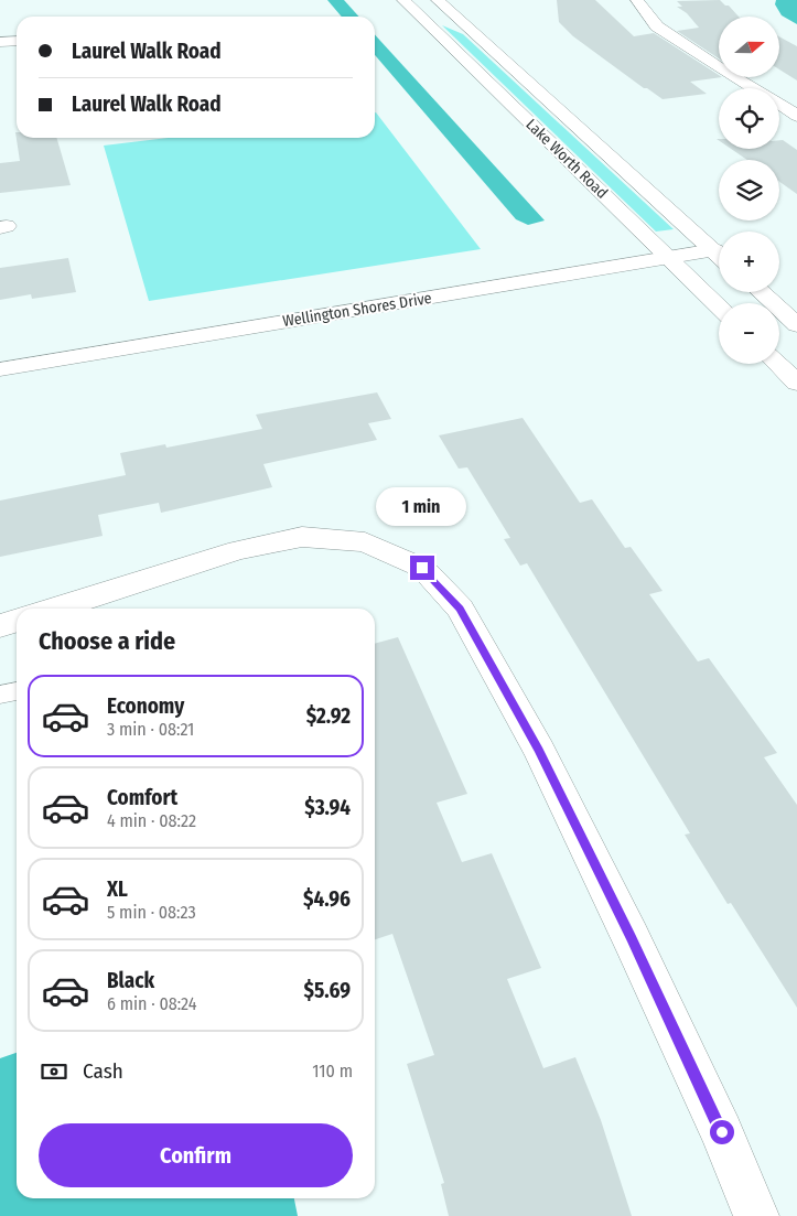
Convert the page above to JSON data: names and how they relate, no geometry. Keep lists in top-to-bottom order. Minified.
{"streets":{"street":["Lake Worth Road","Wellington Shores Drive"]},"crossings":[["Lake Worth Road","Wellington Shores Drive"]],"north":"right","page":{"map_buttons":["+","−"],"banner":["Laurel Walk Road","Laurel Walk Road"],"bubble":"1 min","heading":"Choose a ride","list":[{"name":"Economy","note":"3 min · 08:21","value":"$2.92"},{"name":"Comfort","note":"4 min · 08:22","value":"$3.94"},{"name":"XL","note":"5 min · 08:23","value":"$4.96"},{"name":"Black","note":"6 min · 08:24","value":"$5.69"}],"pay":["Cash","110 m"],"buttons":"Confirm"}}
